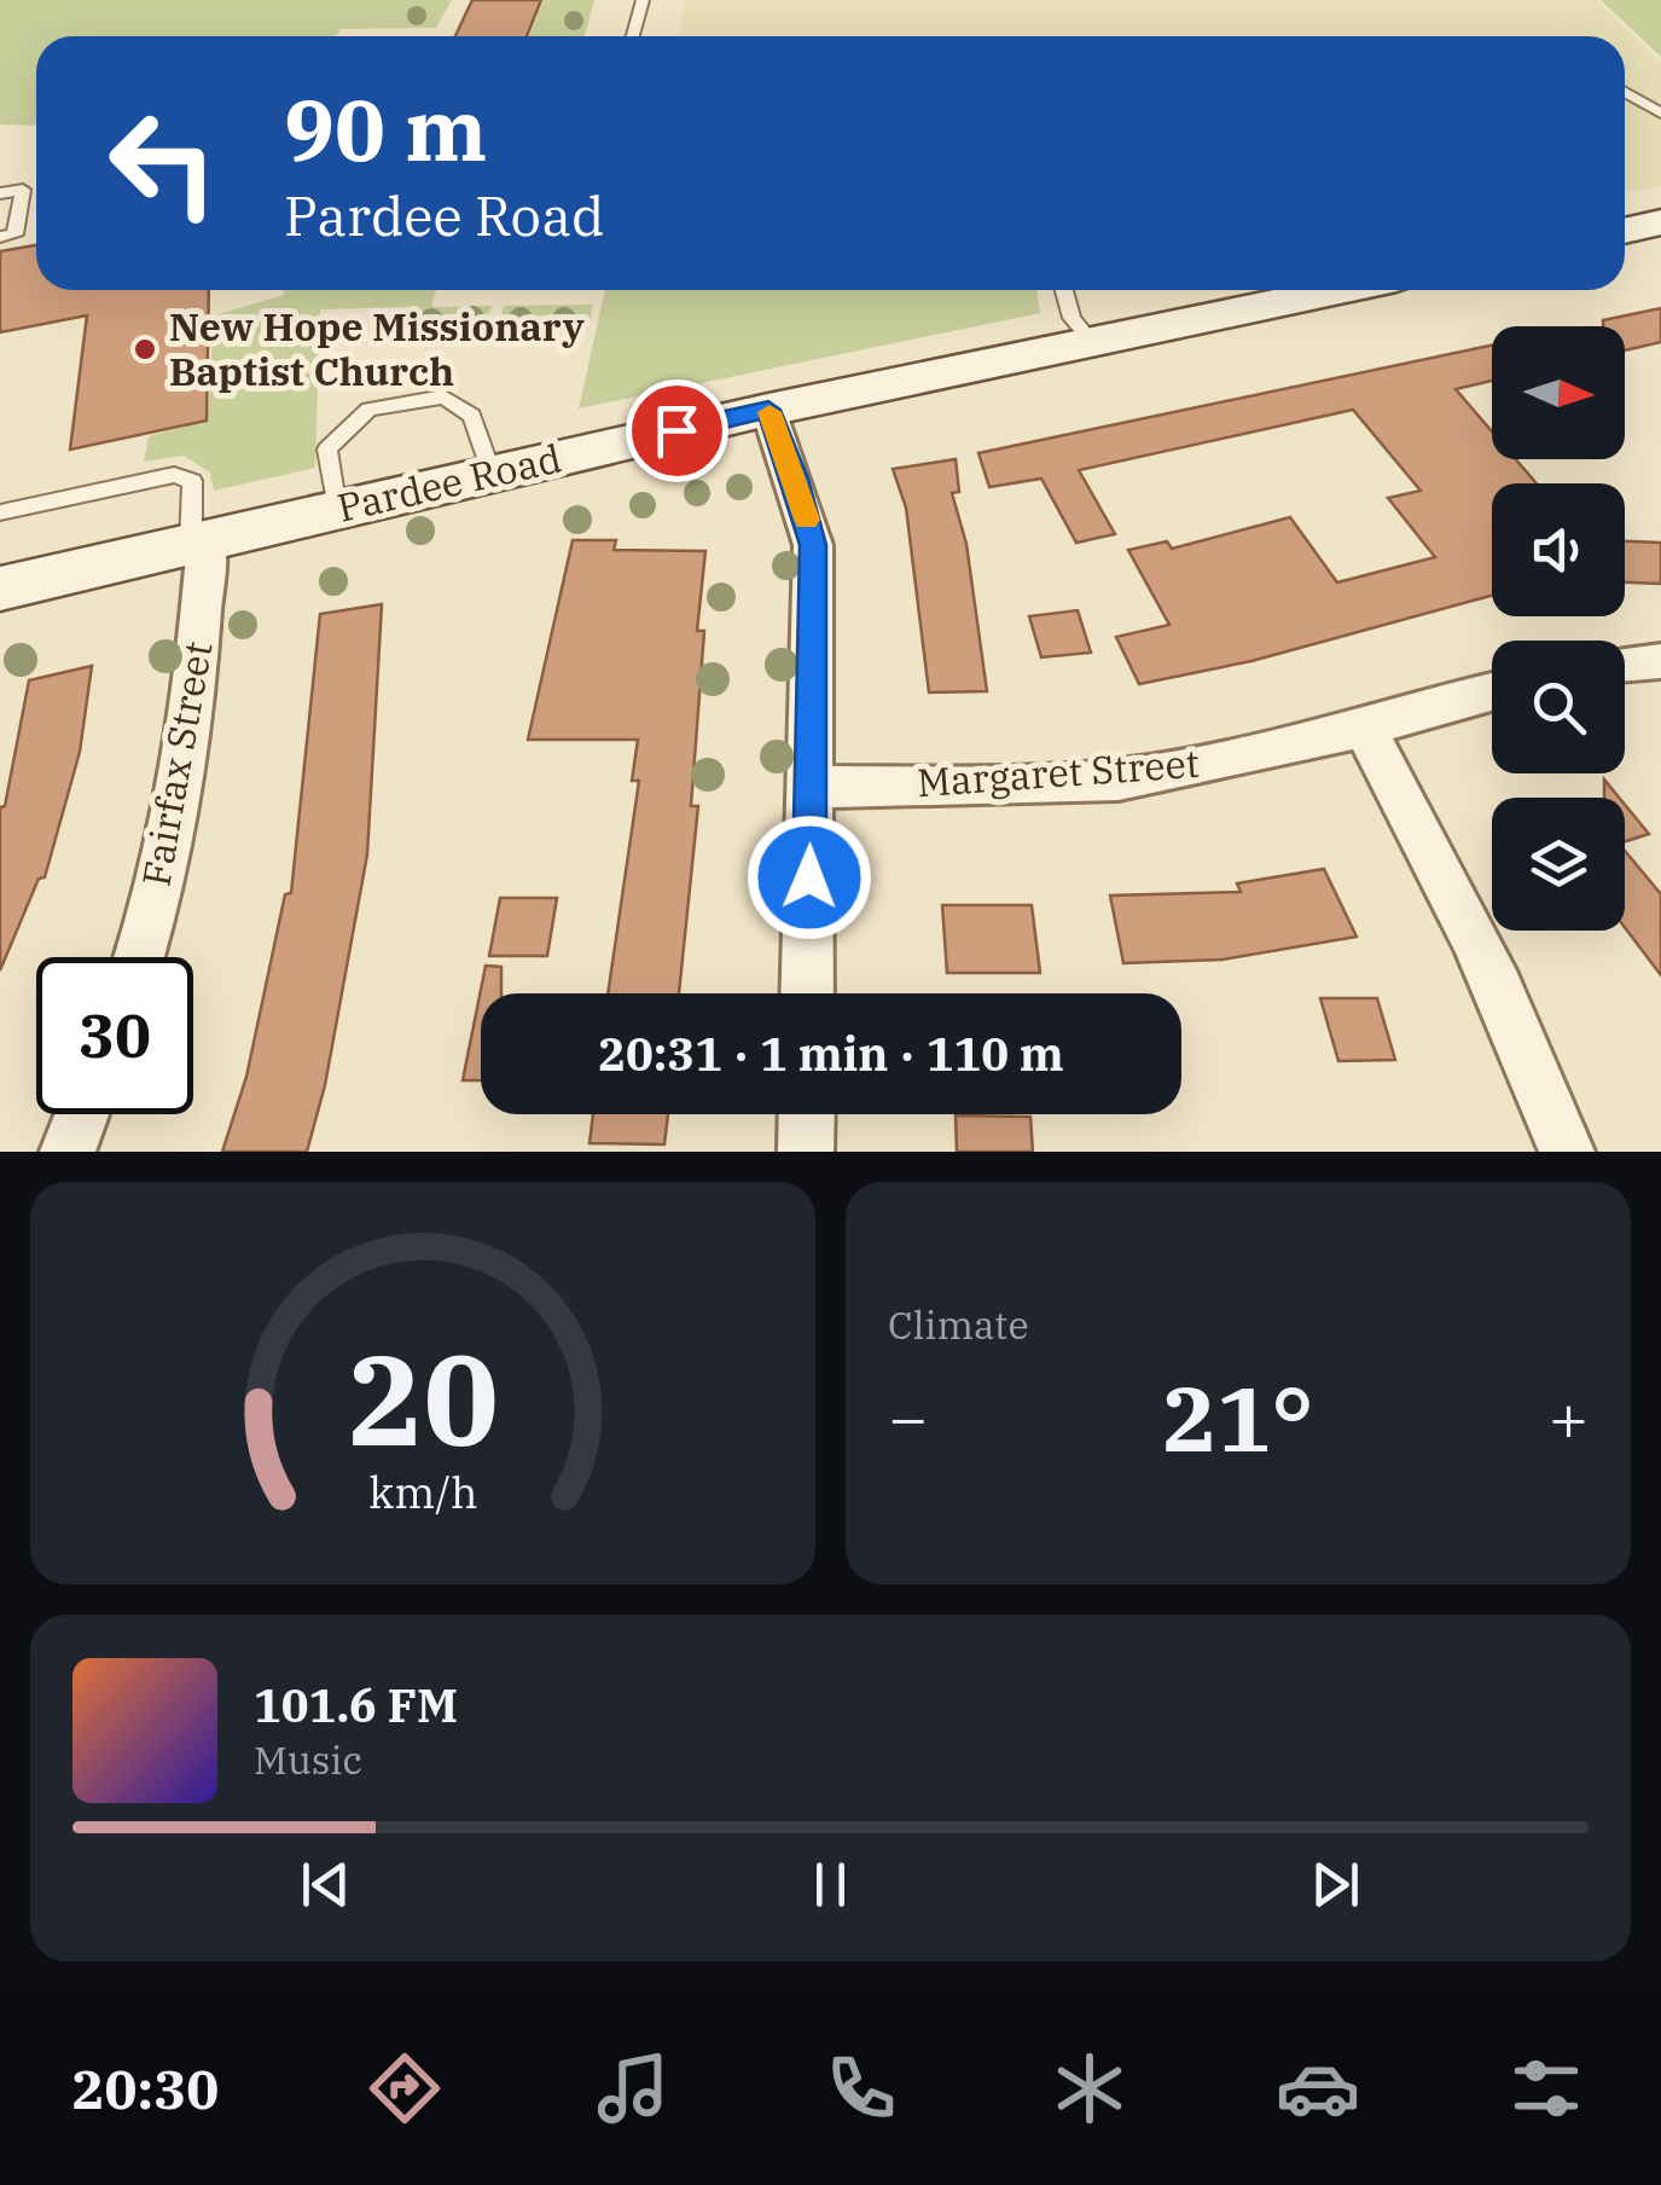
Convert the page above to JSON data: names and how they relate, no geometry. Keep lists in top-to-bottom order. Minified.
{"streets":{"main road":["Pardee Road"],"street":["Fairfax Street","Margaret Street"]},"crossings":[["Pardee Road","Fairfax Street"]],"places":["New Hope Missionary Baptist Church"],"north":"right","page":{"turn":["90 m","Pardee Road"],"limit":"30","trip":"20:31 · 1 min · 110 m","tile":"Climate","heat":["−","21°","+"],"song":["101.6 FM","Music"],"tabs":"20:30","gauge":["20","km/h"]}}
